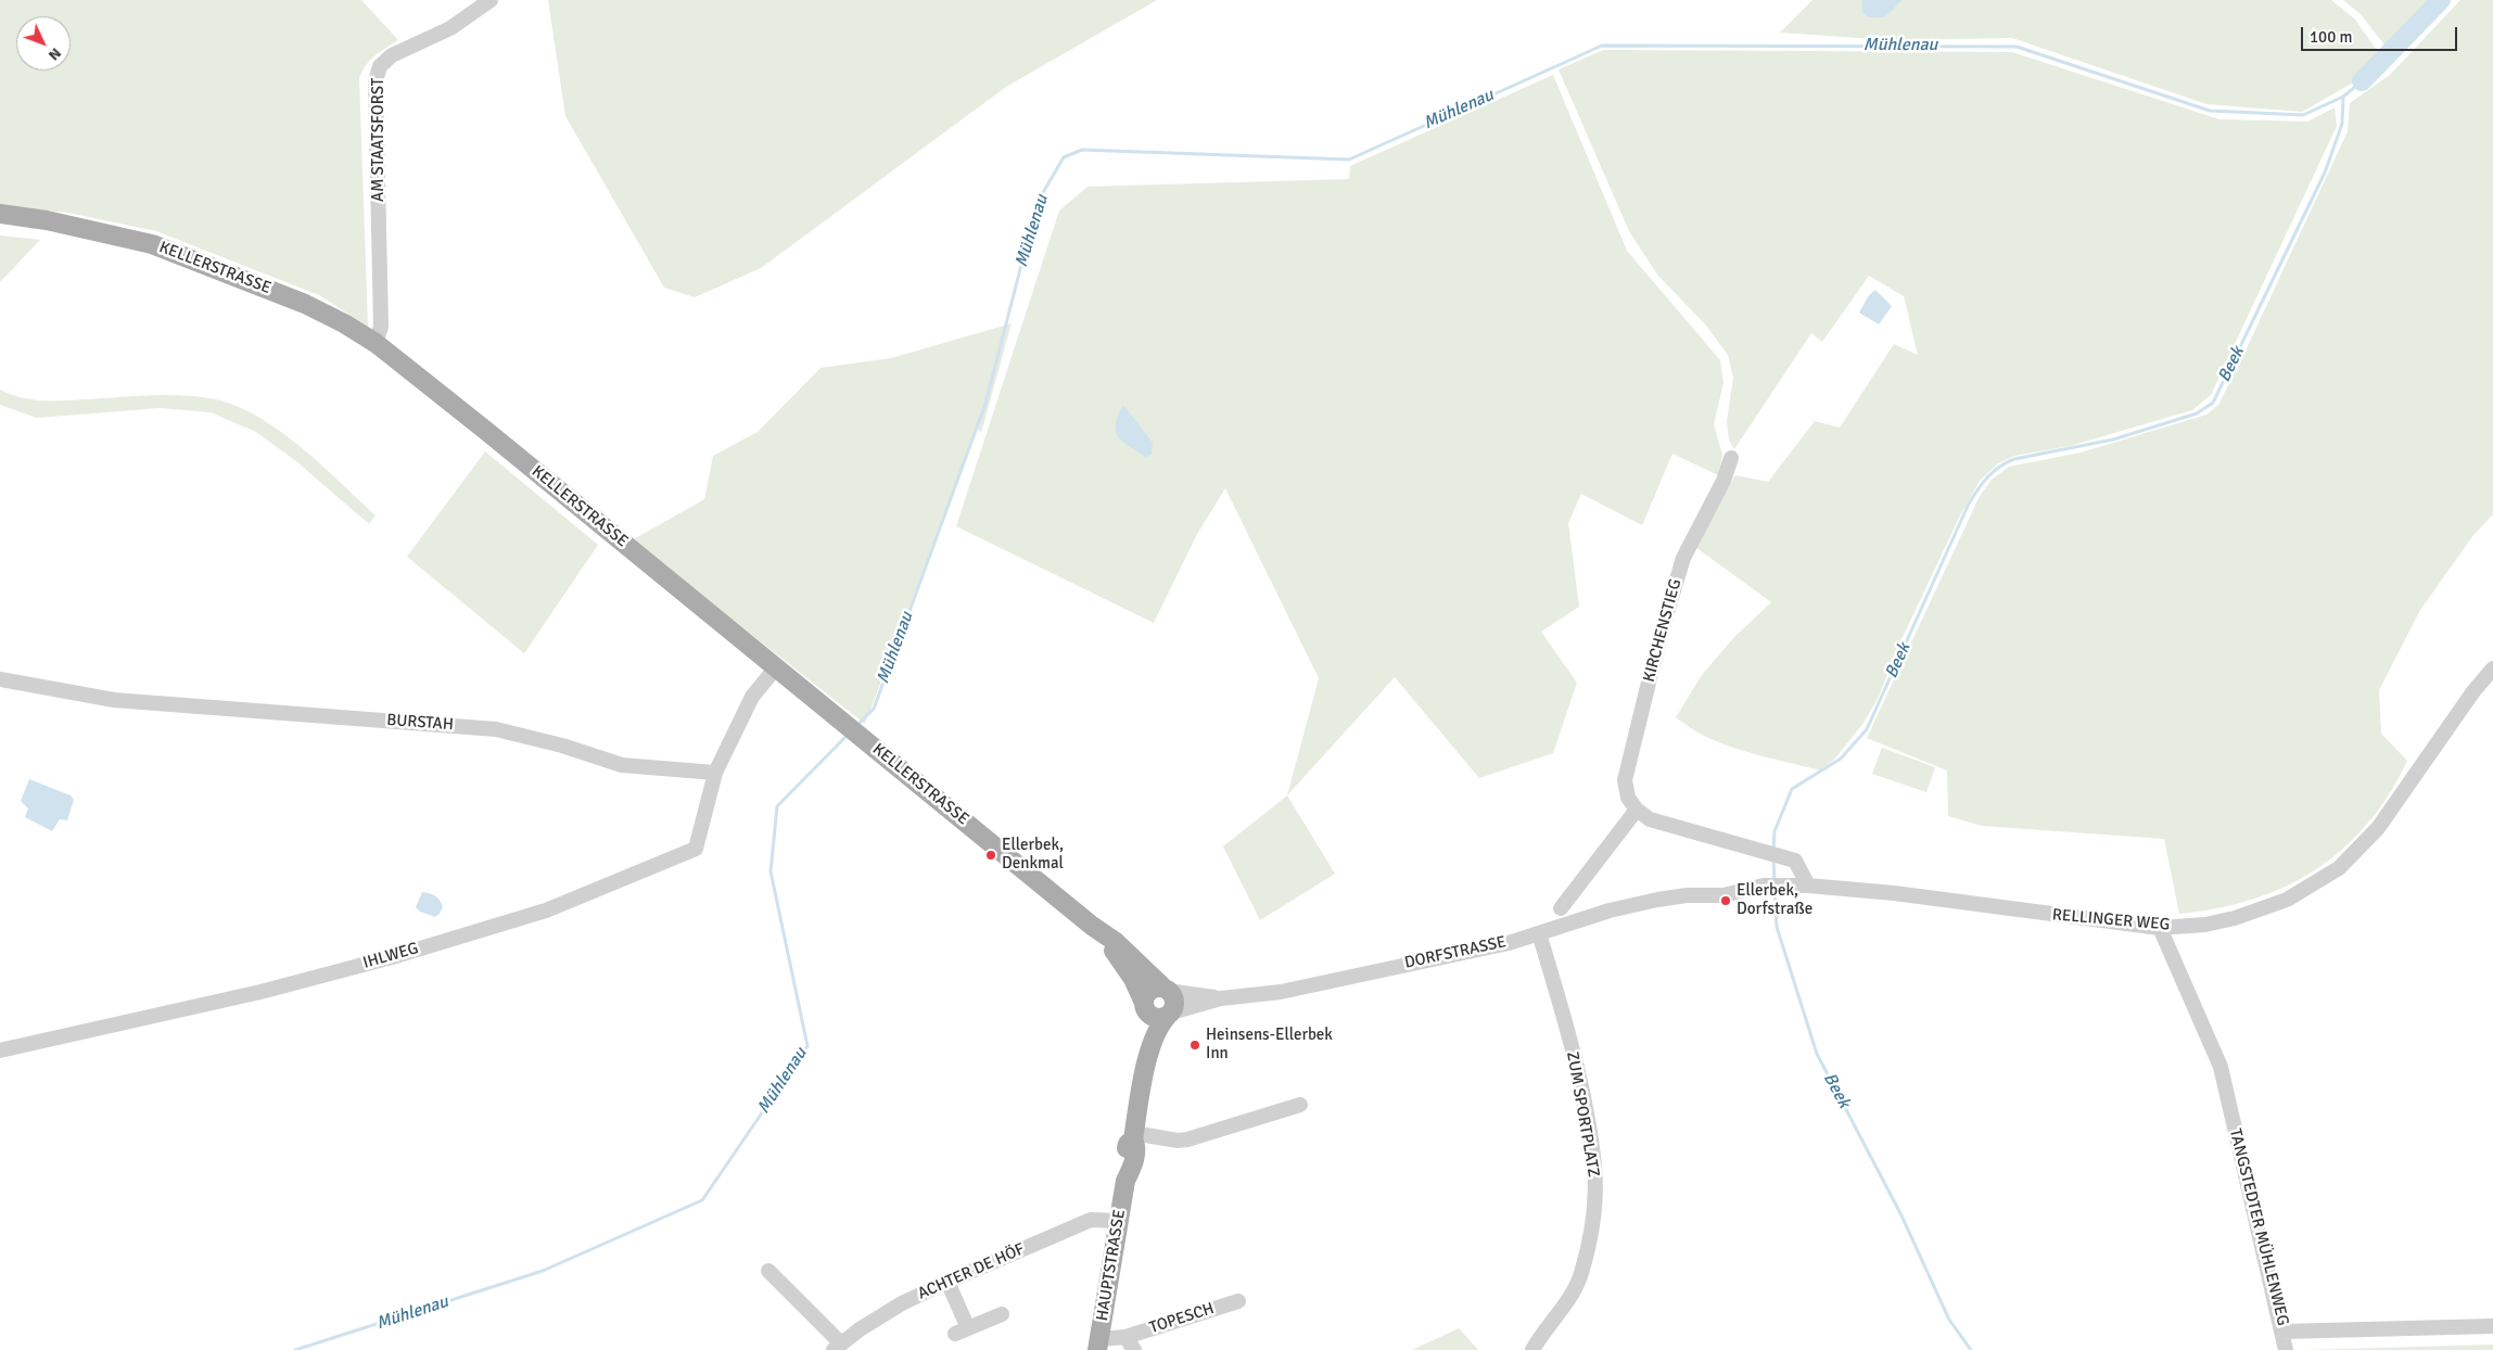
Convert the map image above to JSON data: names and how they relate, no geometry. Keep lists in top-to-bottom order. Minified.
{"streets":{"main road":["KELLERSTRASSE","HAUPTSTRASSE"],"street":["AM STAATSFORST","KIRCHENSTIEG","BURSTAH","RELLINGER WEG","DORFSTRASSE","IHLWEG","ZUM SPORTPLATZ","TANGSTEDTER MÜHLENWEG","ACHTER DE HÖF","TOPESCH"]},"crossings":[["AM STAATSFORST","KELLERSTRASSE"],["KELLERSTRASSE","DORFSTRASSE"],["KELLERSTRASSE","HAUPTSTRASSE"],["BURSTAH","IHLWEG"],["RELLINGER WEG","DORFSTRASSE"],["RELLINGER WEG","TANGSTEDTER MÜHLENWEG"],["DORFSTRASSE","ZUM SPORTPLATZ"],["DORFSTRASSE","HAUPTSTRASSE"],["HAUPTSTRASSE","ACHTER DE HÖF"],["HAUPTSTRASSE","TOPESCH"]],"water":["Mühlenau","Beek"],"places":["Ellerbek, Denkmal","Ellerbek, Dorfstraße","Heinsens-Ellerbek Inn"],"scale_bar":"100 m","north":"bottom right"}
